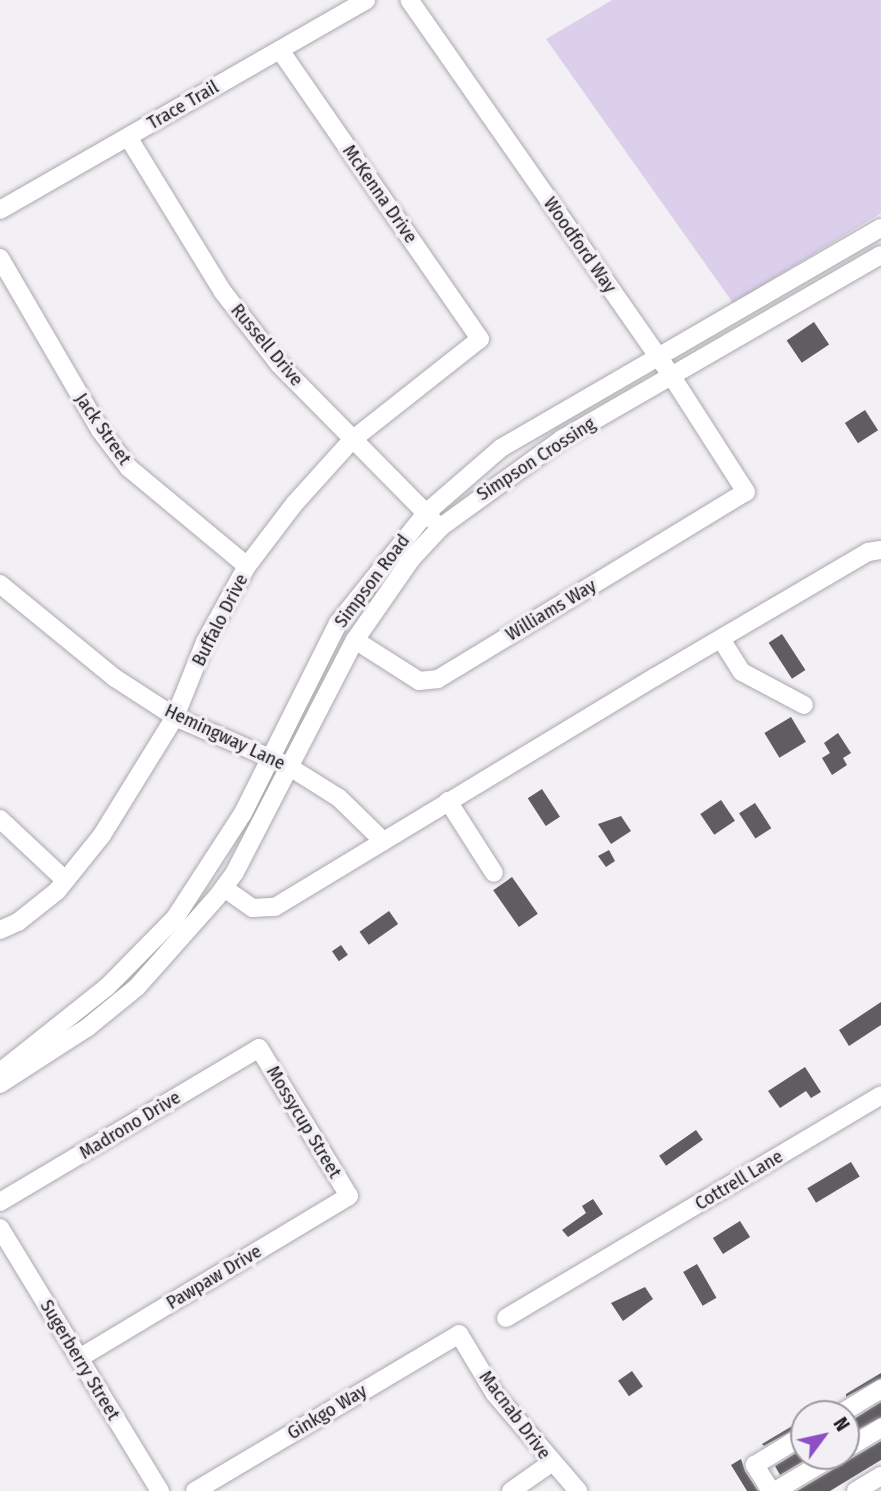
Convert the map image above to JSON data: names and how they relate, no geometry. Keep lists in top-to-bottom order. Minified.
{"streets":{"street":["Trace Trail","McKenna Drive","Woodford Way","Russell Drive","Jack Street","Simpson Crossing","Simpson Road","Williams Way","Buffalo Drive","Hemingway Lane","Mossycup Street","Madrono Drive","Cottrell Lane","Pawpaw Drive","Sugerberry Street","Ginkgo Way","Macnab Drive"]},"crossings":[["Trace Trail","McKenna Drive"],["Trace Trail","Russell Drive"],["McKenna Drive","Buffalo Drive"],["Woodford Way","Simpson Crossing"],["Woodford Way","Simpson Road"],["Woodford Way","Williams Way"],["Russell Drive","Simpson Crossing"],["Russell Drive","Simpson Road"],["Russell Drive","Buffalo Drive"],["Jack Street","Buffalo Drive"],["Simpson Crossing","Williams Way"],["Simpson Crossing","Hemingway Lane"],["Simpson Road","Hemingway Lane"],["Buffalo Drive","Hemingway Lane"],["Mossycup Street","Madrono Drive"],["Mossycup Street","Pawpaw Drive"],["Pawpaw Drive","Sugerberry Street"],["Ginkgo Way","Macnab Drive"]],"north":"top right"}
